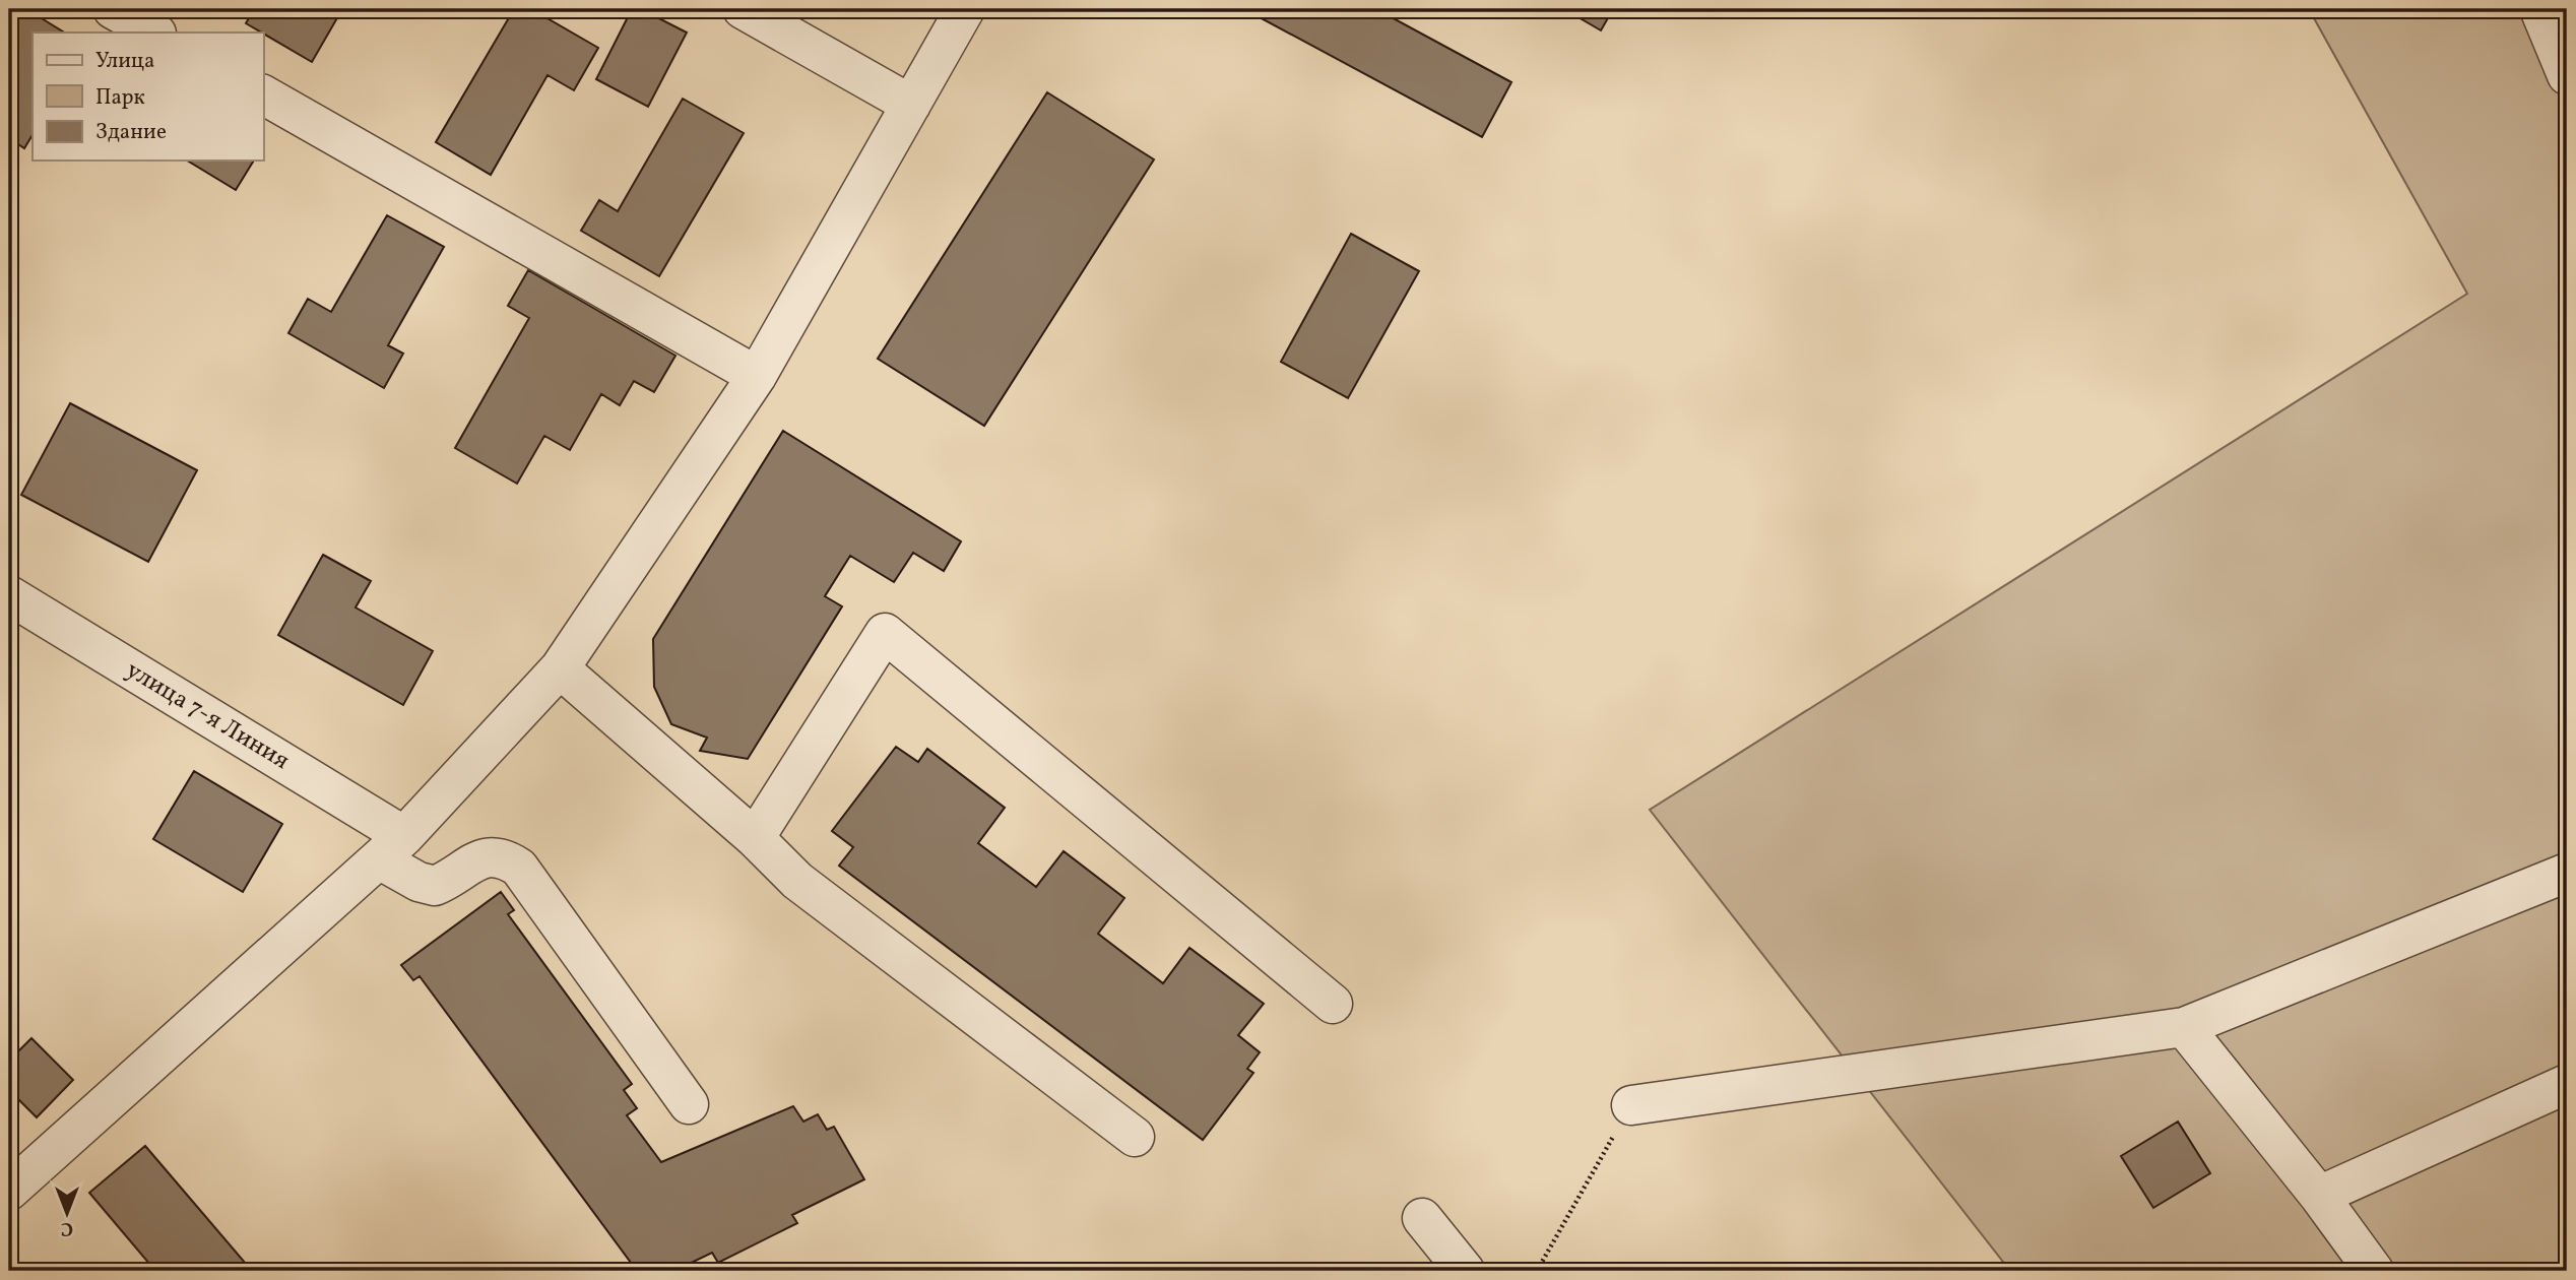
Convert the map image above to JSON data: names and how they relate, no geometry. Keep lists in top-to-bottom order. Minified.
{"streets":{"street":["улица 7-я Линия"]},"legend":["Улица","Парк","Здание"],"north":"bottom"}
